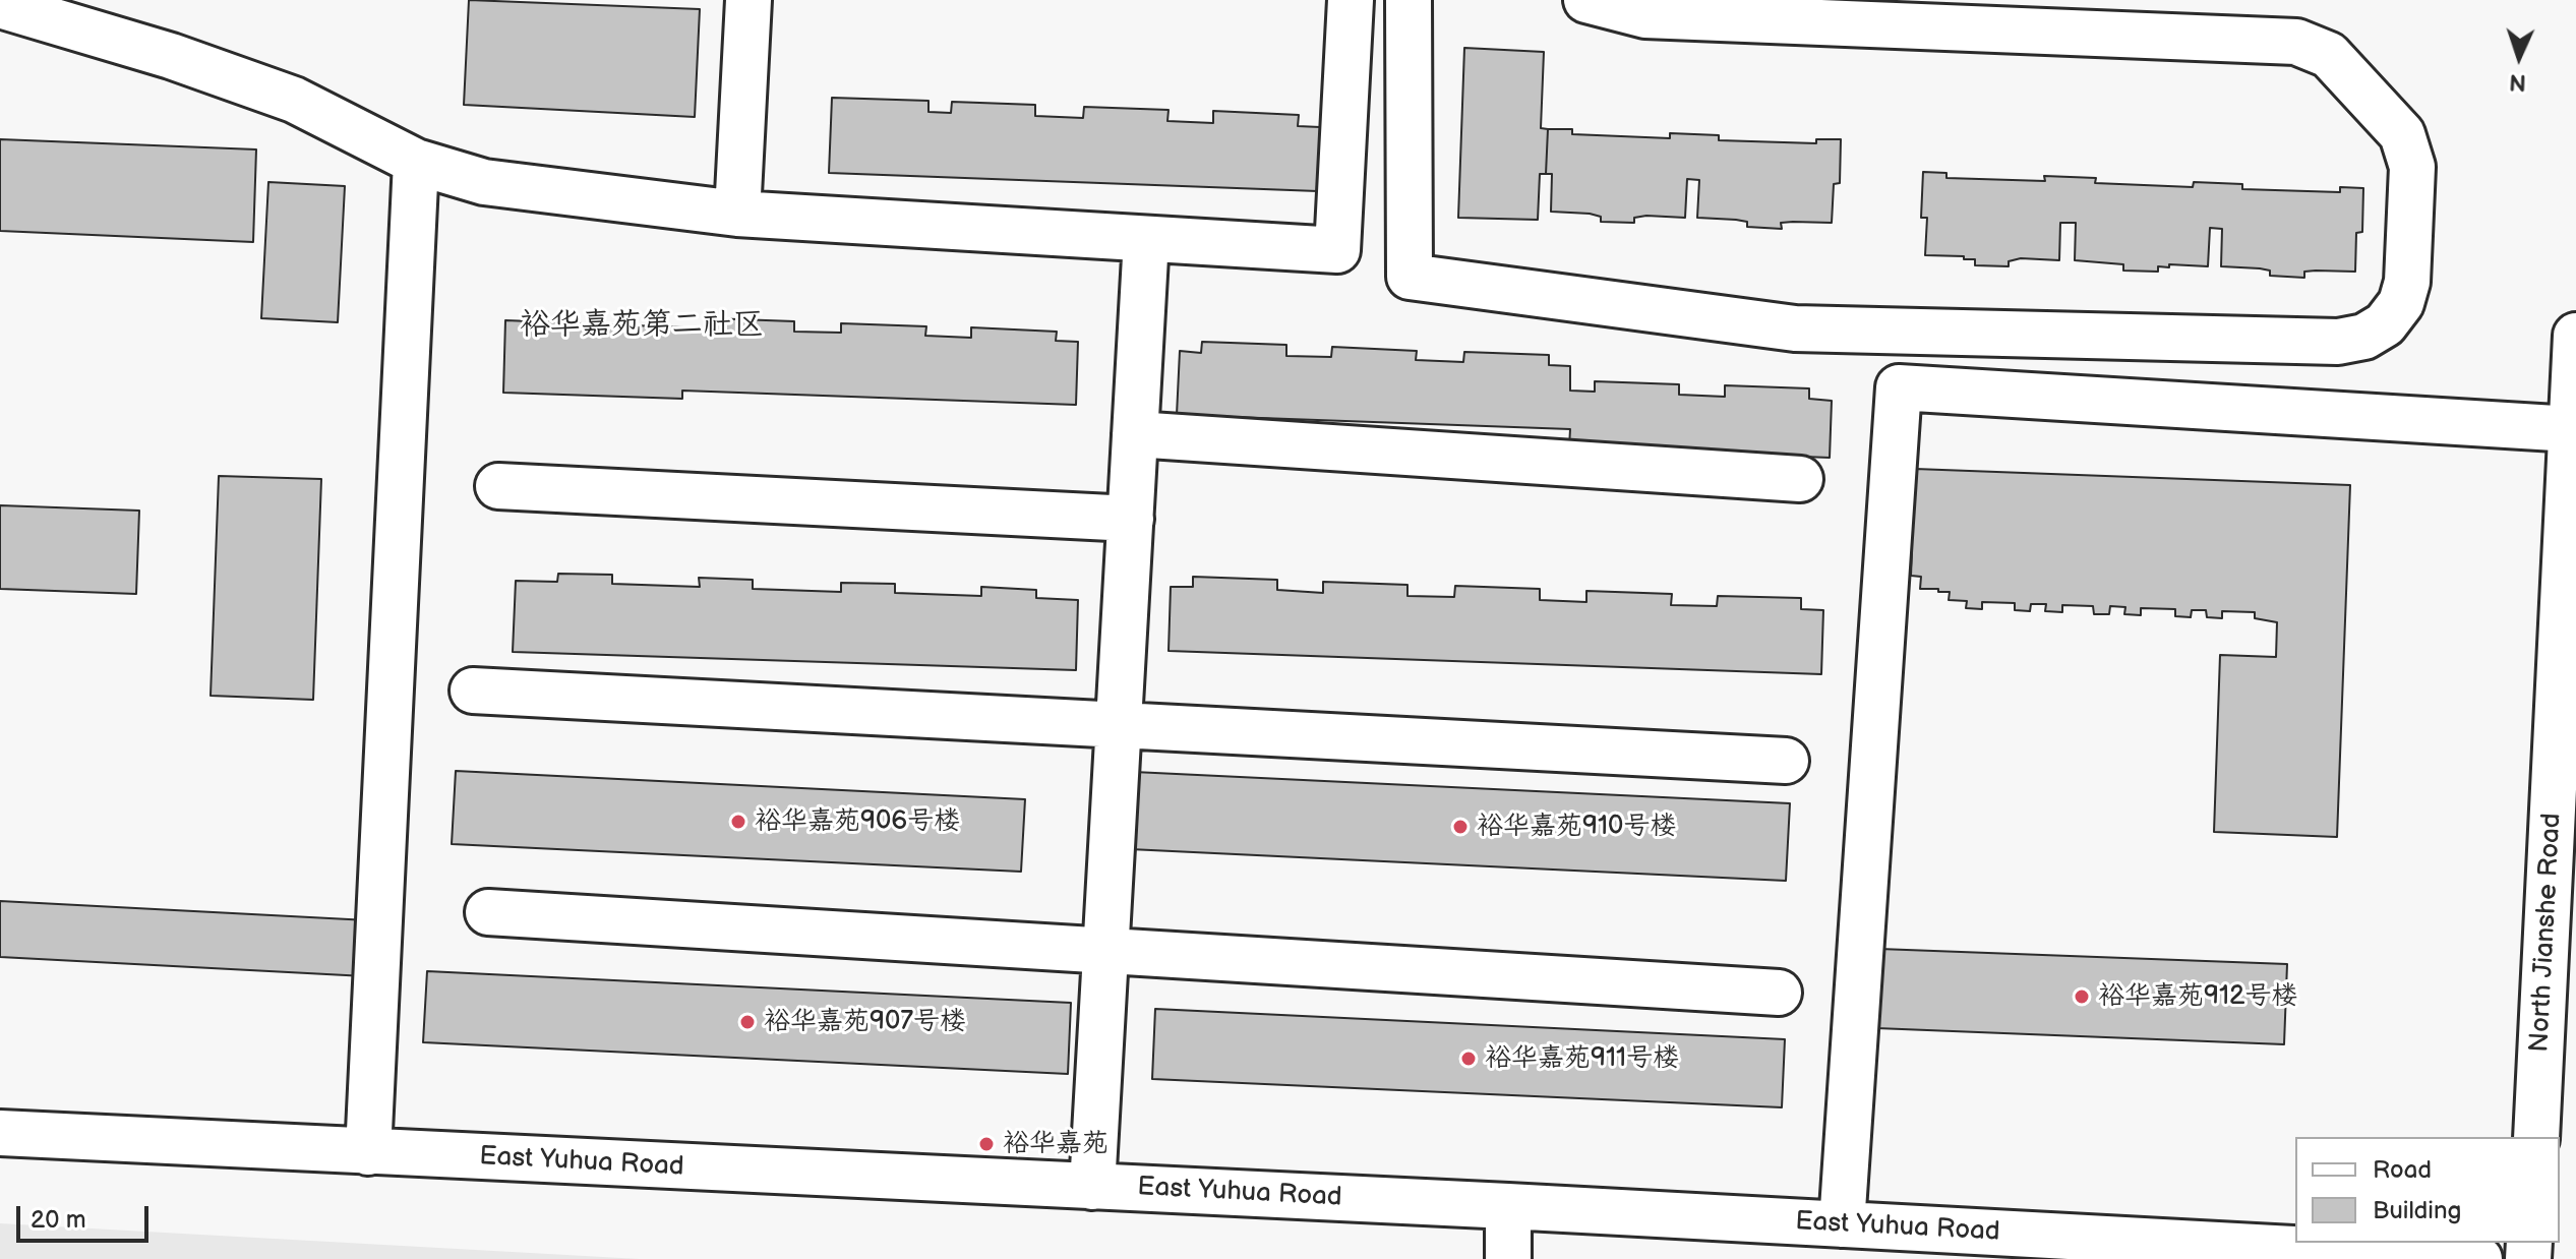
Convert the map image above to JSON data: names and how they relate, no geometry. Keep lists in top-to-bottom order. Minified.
{"streets":{"street":["North Jianshe Road","East Yuhua Road"]},"districts":["裕华嘉苑第二社区"],"places":["裕华嘉苑906号楼","裕华嘉苑910号楼","裕华嘉苑912号楼","裕华嘉苑907号楼","裕华嘉苑911号楼","裕华嘉苑"],"legend":["Road","Building"],"scale_bar":"20 m","north":"bottom"}
